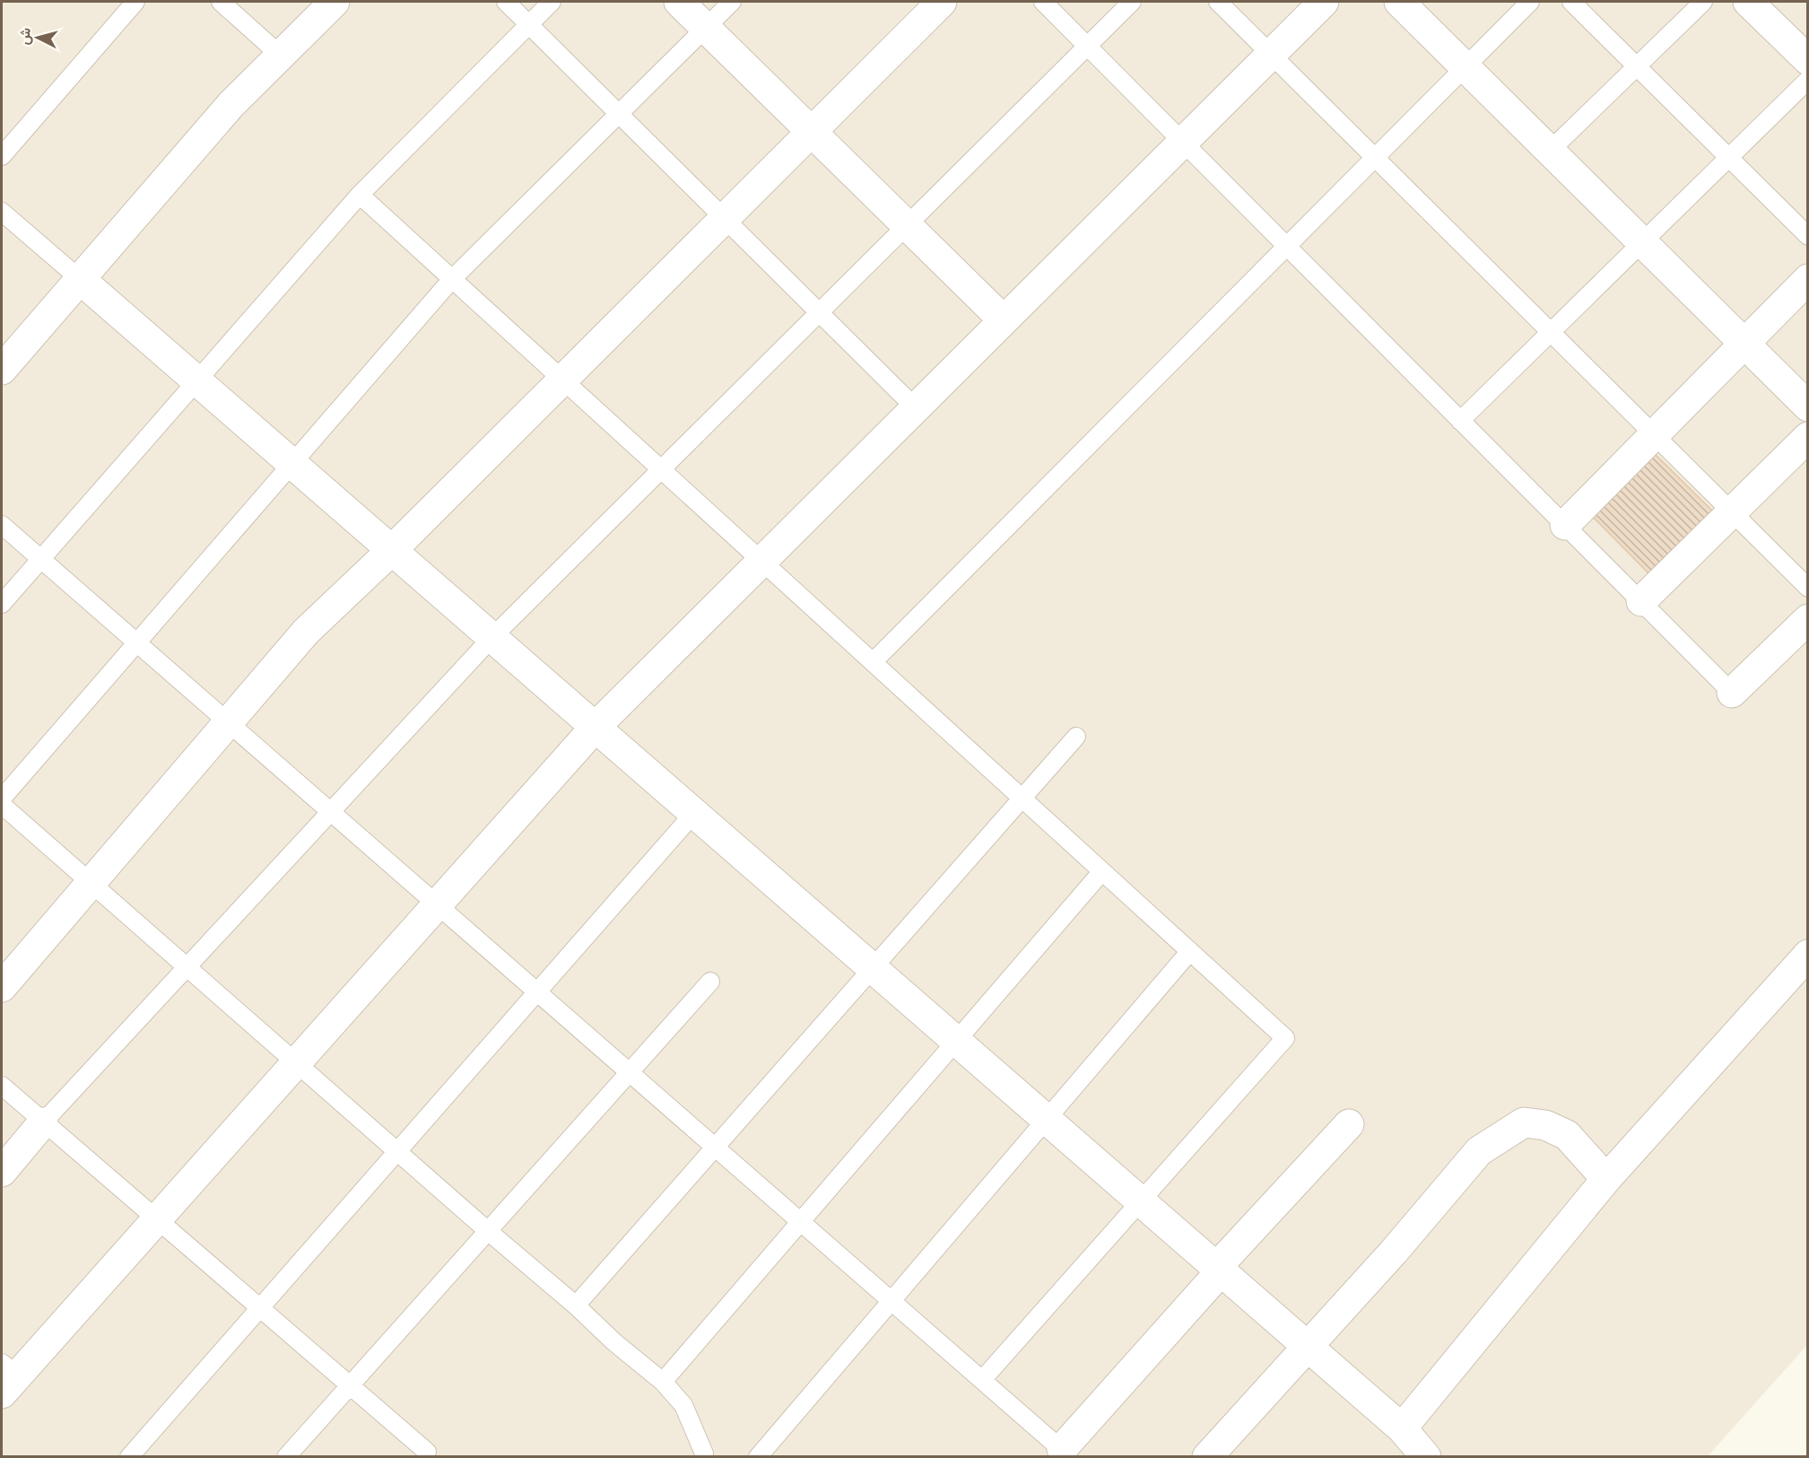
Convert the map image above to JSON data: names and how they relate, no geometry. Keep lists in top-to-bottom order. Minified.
{"north":"left"}
